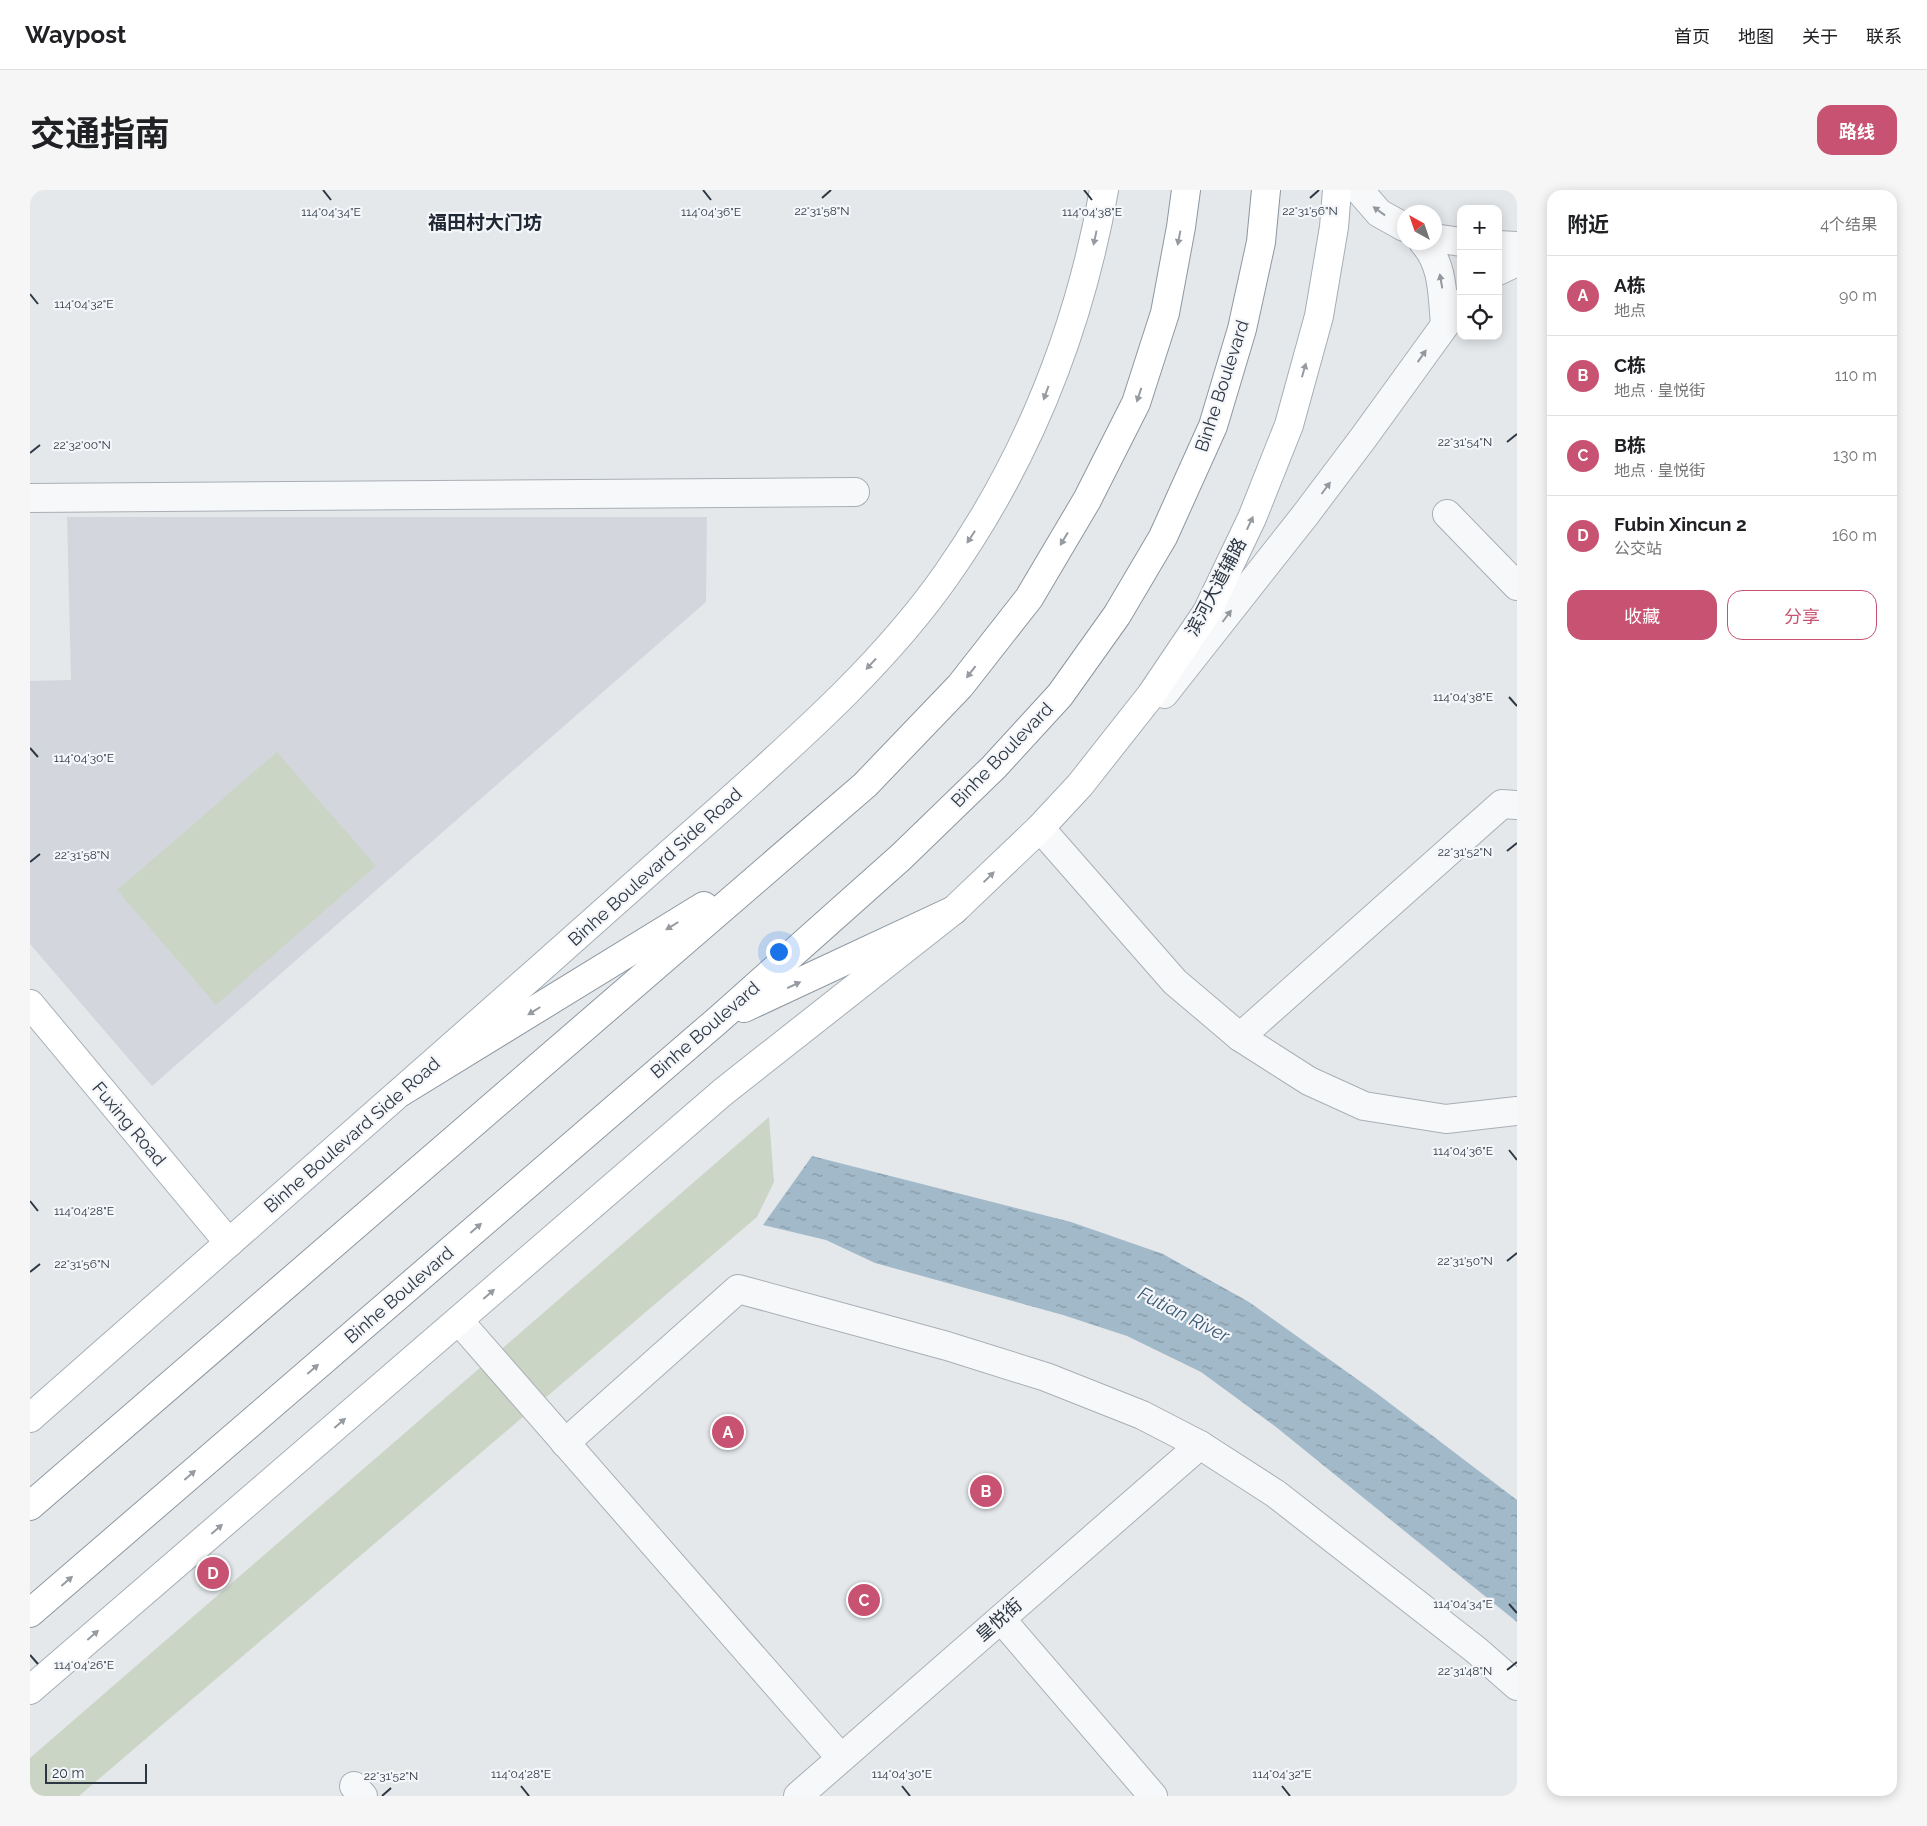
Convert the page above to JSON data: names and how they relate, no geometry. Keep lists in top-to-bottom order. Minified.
{"streets":{"main road":["Binhe Boulevard","滨河大道辅路","Binhe Boulevard Side Road","Fuxing Road"],"street":["皇悦街"]},"crossings":[["Binhe Boulevard Side Road","Fuxing Road"]],"districts":["福田村大门坊"],"water":["Futian River"],"scale_bar":"20 m","north":"top left","page":{"header":"Waypost","nav":["首页","地图","关于","联系"],"title":"交通指南","buttons":["路线",["收藏","分享"]],"heading":["附近","4个结果"],"map_buttons":["+","−"],"list":[{"mark":"A","name":"A栋","note":"地点","value":"90 m"},{"mark":"B","name":"C栋","note":"地点 · 皇悦街","value":"110 m"},{"mark":"C","name":"B栋","note":"地点 · 皇悦街","value":"130 m"},{"mark":"D","name":"Fubin Xincun 2","note":"公交站","value":"160 m"}],"pins":["A","B","D","C"],"scale":"20 m"},"coordinates":["22°31'58\"N","22°31'56\"N","114°04'34\"E","114°04'36\"E","114°04'38\"E","114°04'32\"E","22°31'54\"N","22°32'00\"N","114°04'30\"E","22°31'52\"N","114°04'28\"E","22°31'50\"N","114°04'26\"E","22°31'48\"N"]}
